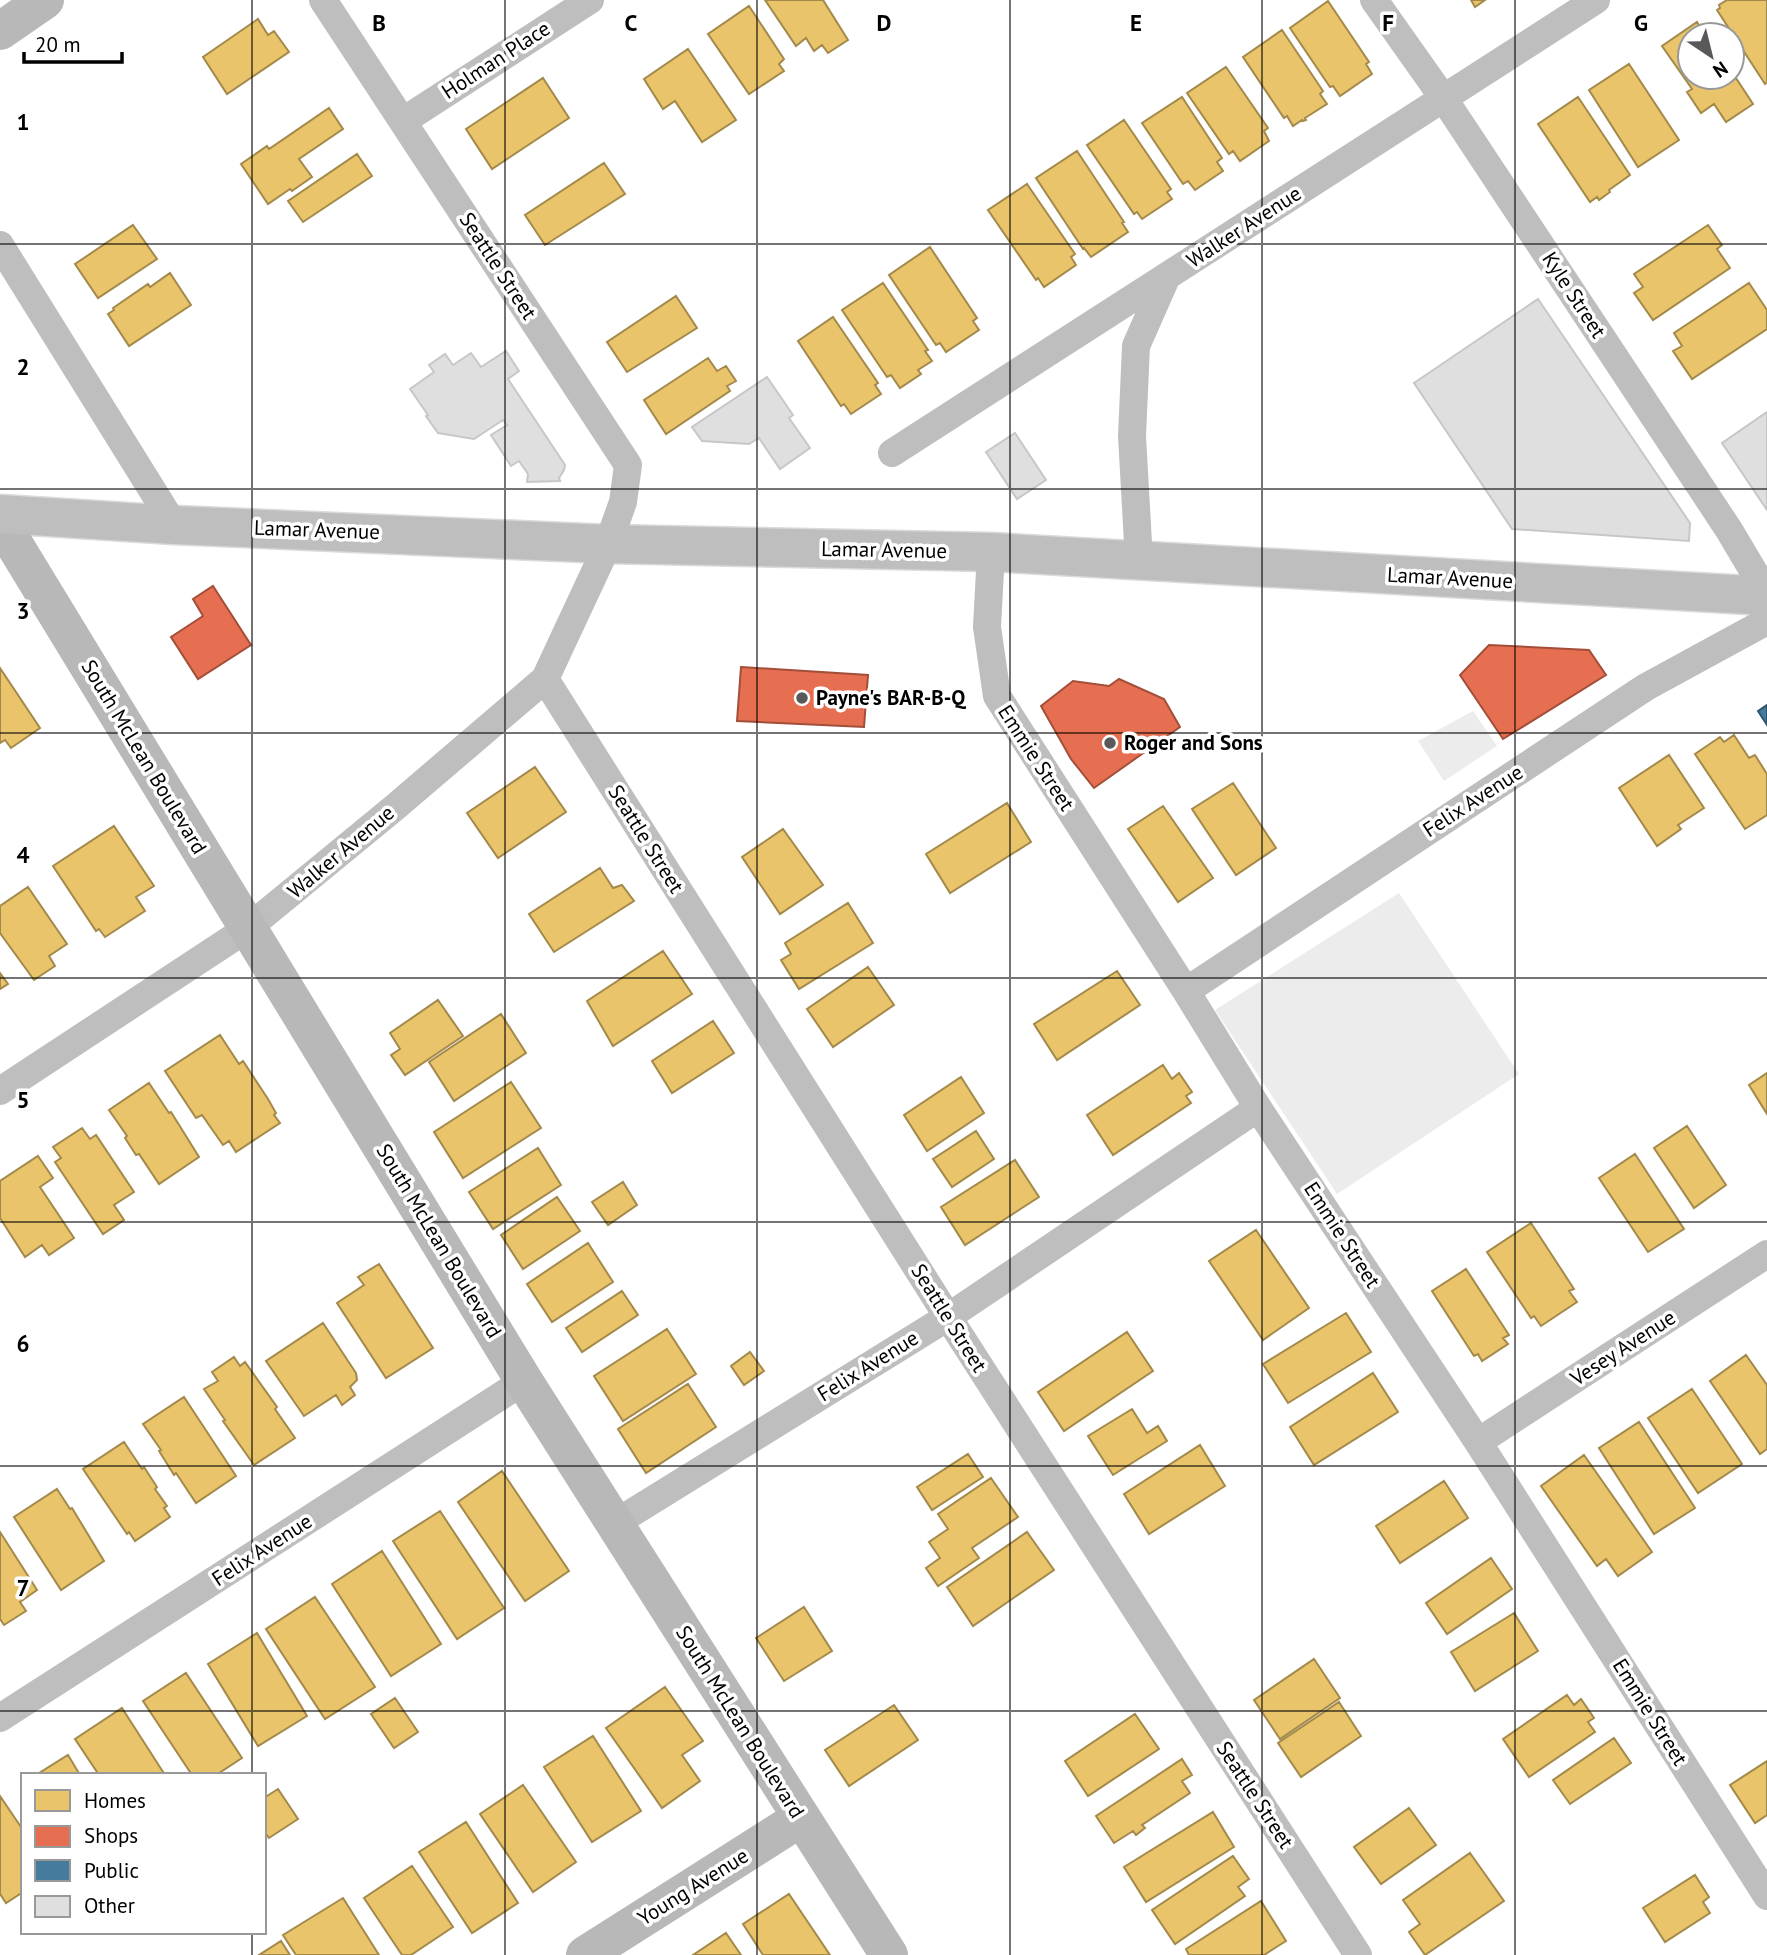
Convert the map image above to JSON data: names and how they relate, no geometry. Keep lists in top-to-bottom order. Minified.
{"streets":{"main road":["Lamar Avenue","South McLean Boulevard","Young Avenue"],"street":["Holman Place","Walker Avenue","Seattle Street","Kyle Street","Emmie Street","Felix Avenue","Vesey Avenue"]},"crossings":[["Holman Place","Seattle Street"],["Walker Avenue","Seattle Street"],["Walker Avenue","Kyle Street"],["Walker Avenue","Lamar Avenue"],["Walker Avenue","South McLean Boulevard"],["Seattle Street","Lamar Avenue"],["Seattle Street","Felix Avenue"],["Kyle Street","Lamar Avenue"],["Lamar Avenue","Emmie Street"],["South McLean Boulevard","Felix Avenue"],["South McLean Boulevard","Young Avenue"],["Emmie Street","Felix Avenue"],["Emmie Street","Vesey Avenue"]],"places":["Payne's BAR-B-Q","Roger and Sons"],"legend":["Homes","Shops","Public","Other"],"scale_bar":"20 m","north":"bottom right","grid":{"columns":["B","C","D","E","F","G"],"rows":["1","2","3","4","5","6","7"]}}
